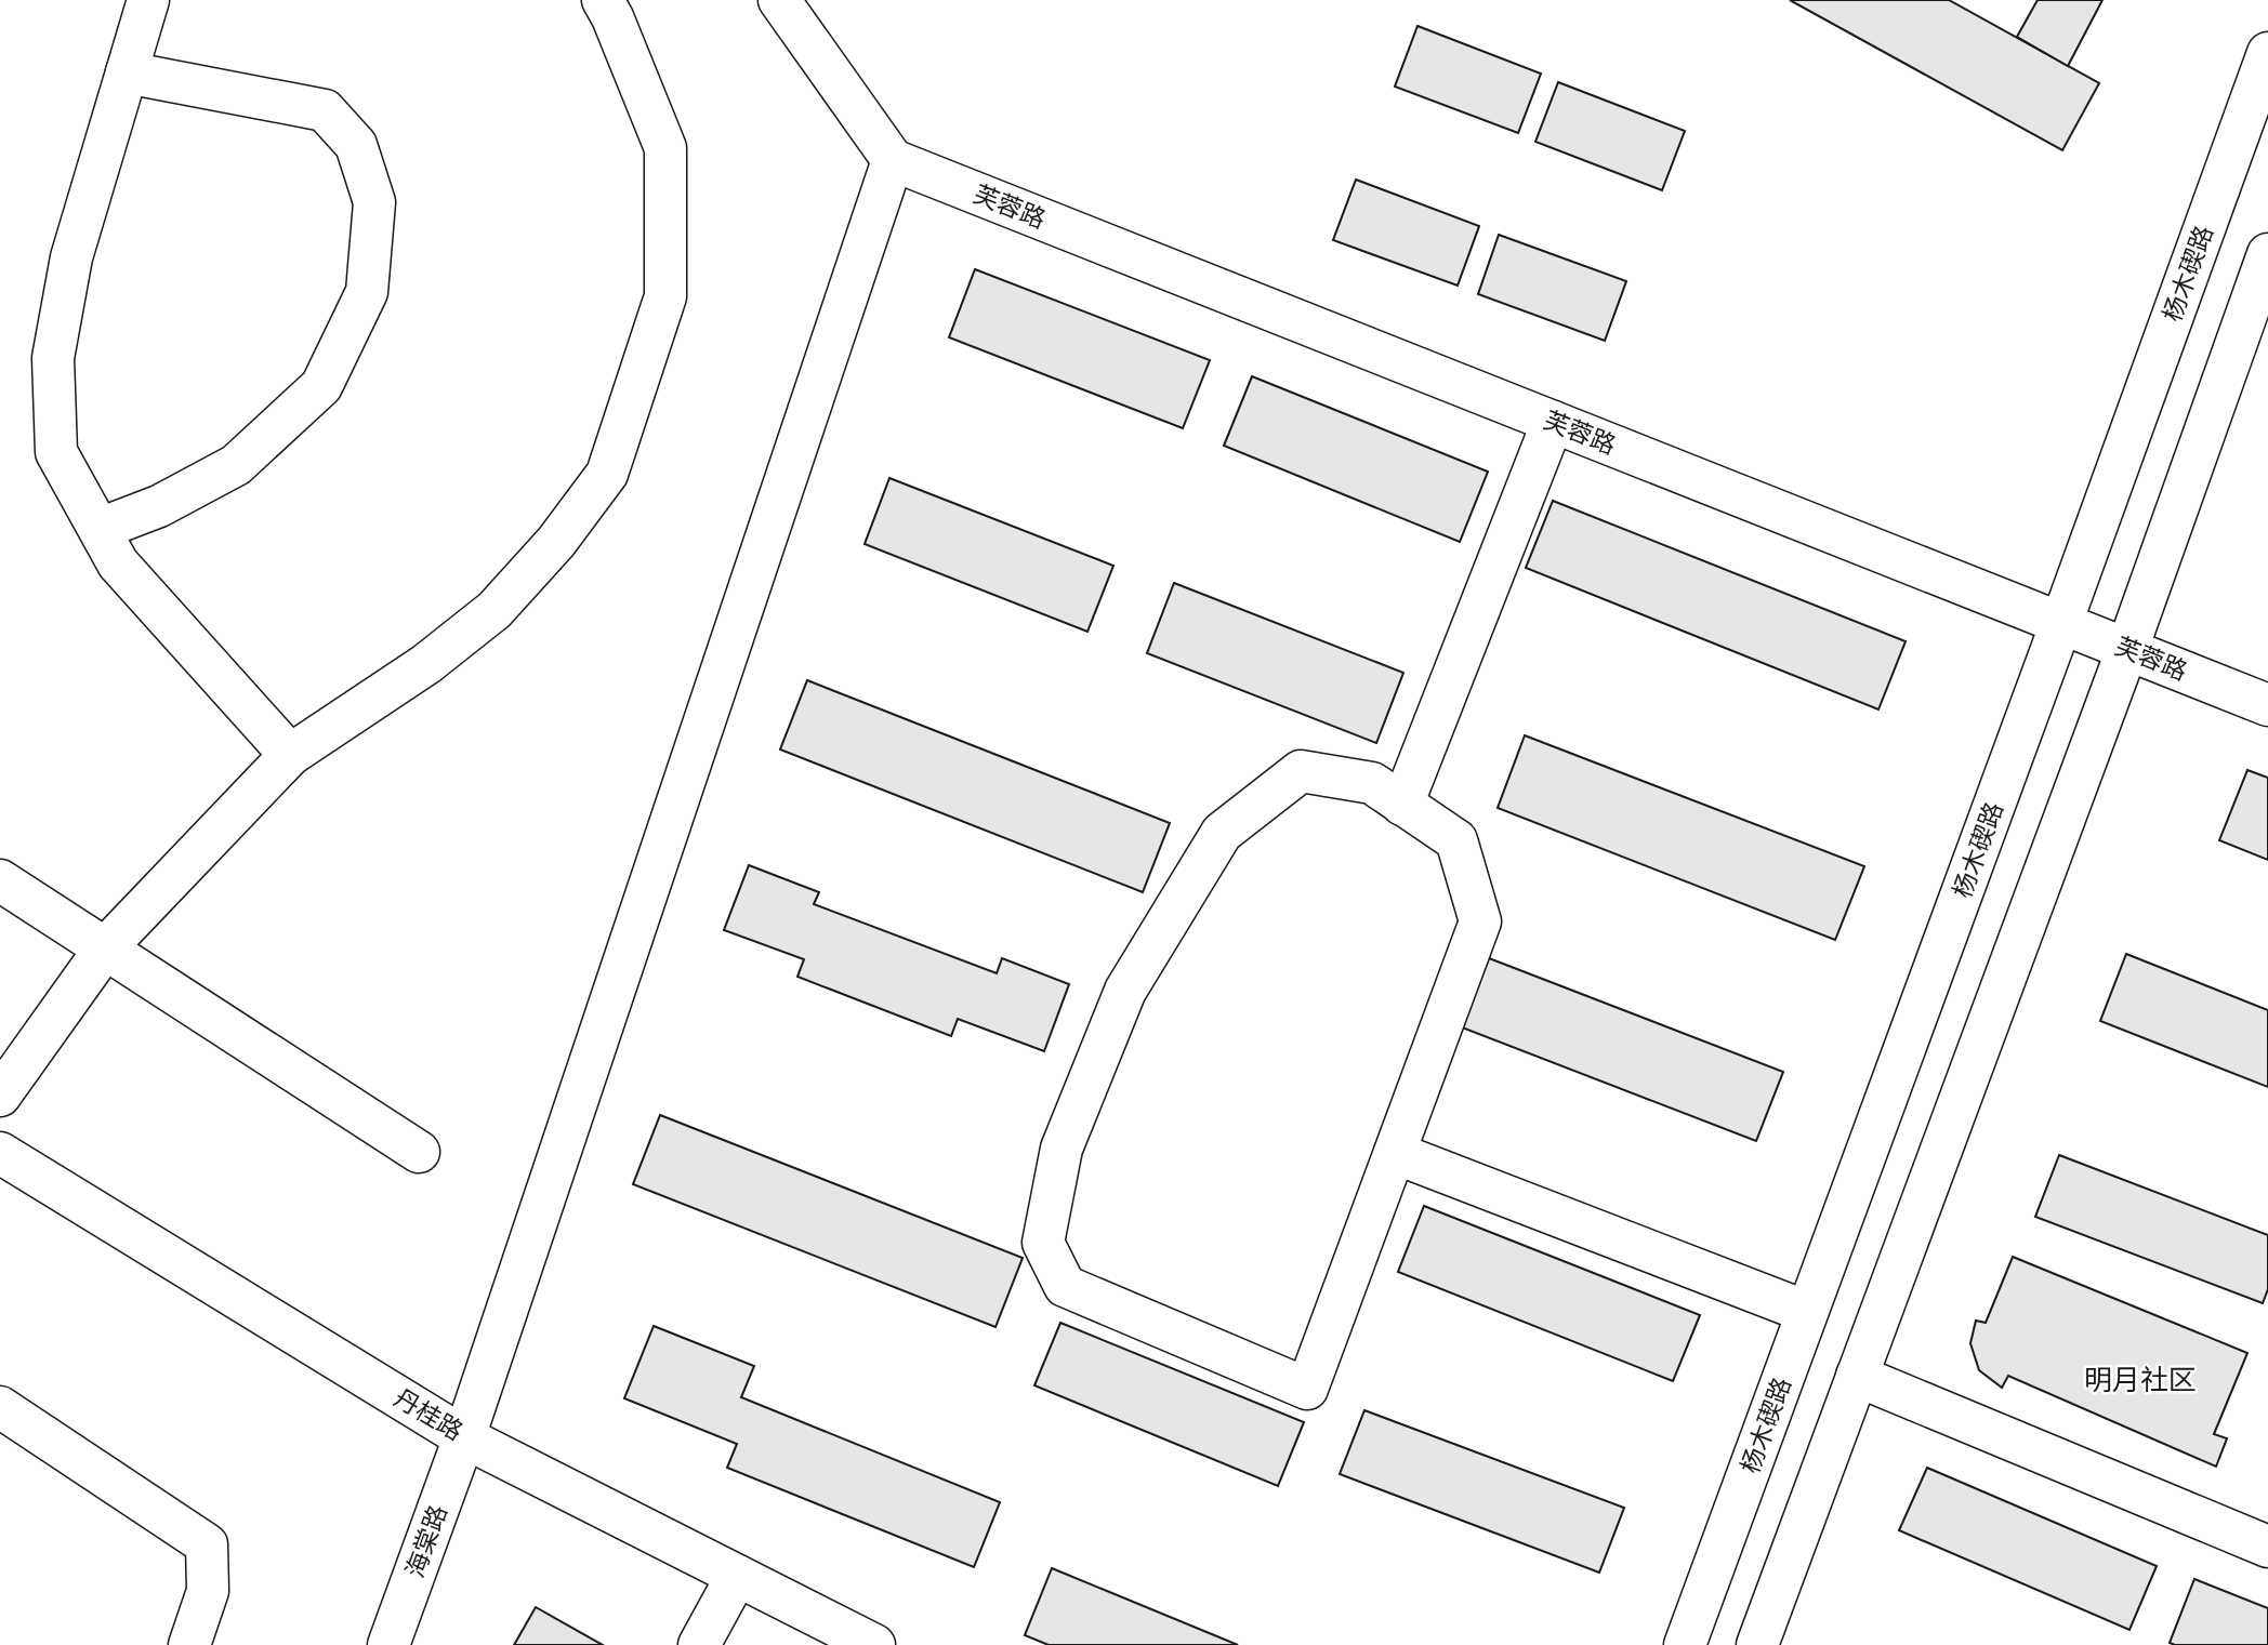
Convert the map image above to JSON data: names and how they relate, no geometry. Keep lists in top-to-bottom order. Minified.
{"streets":{"street":["芙蓉路","杨木碶路","丹桂路","海棠路"]},"crossings":[["芙蓉路","杨木碶路"],["芙蓉路","海棠路"],["丹桂路","海棠路"]],"districts":["明月社区"]}
